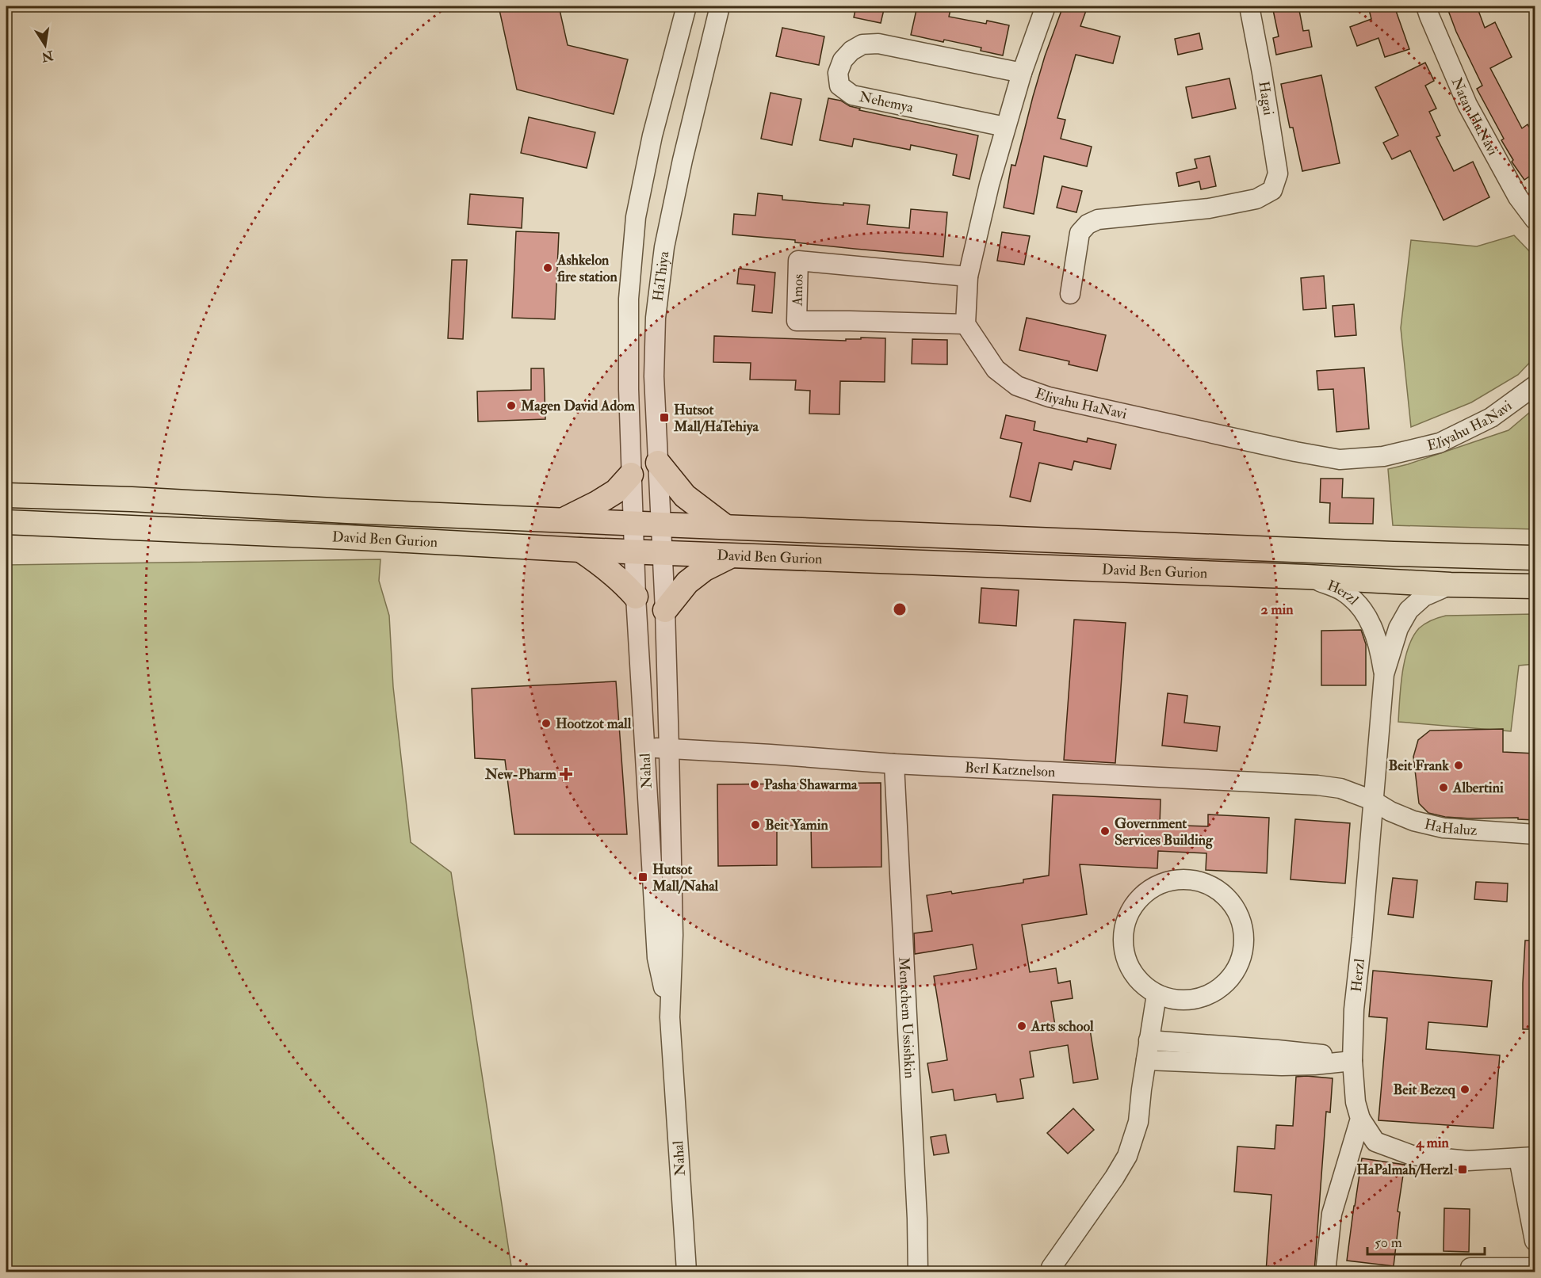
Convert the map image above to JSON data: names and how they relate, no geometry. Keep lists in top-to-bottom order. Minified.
{"streets":{"main road":["David Ben Gurion"],"street":["Hagai","Nehemya","Natan HaNavi","HaThiya","Amos","Eliyahu HaNavi","Herzl","Berl Katznelson","Nahal","HaHaluz","Menachem Ussishkin"]},"crossings":[["HaThiya","David Ben Gurion"],["HaThiya","Nahal"],["Amos","Eliyahu HaNavi"],["David Ben Gurion","Herzl"],["David Ben Gurion","Nahal"],["Herzl","Berl Katznelson"],["Herzl","HaHaluz"],["Berl Katznelson","Nahal"],["Berl Katznelson","HaHaluz"],["Berl Katznelson","Menachem Ussishkin"]],"places":{"other":["Ashkelon fire station","Magen David Adom","Hootzot mall","Beit Frank","Pasha Shawarma","Albertini","Beit Yamin","Government Services Building","Arts school","Beit Bezeq"],"transit":["Hutsot Mall/HaTehiya","Hutsot Mall/Nahal","HaPalmah/Herzl"],"health":["New-Pharm"]},"scale_bar":"50 m","north":"bottom","rings":["2 min","4 min"]}
